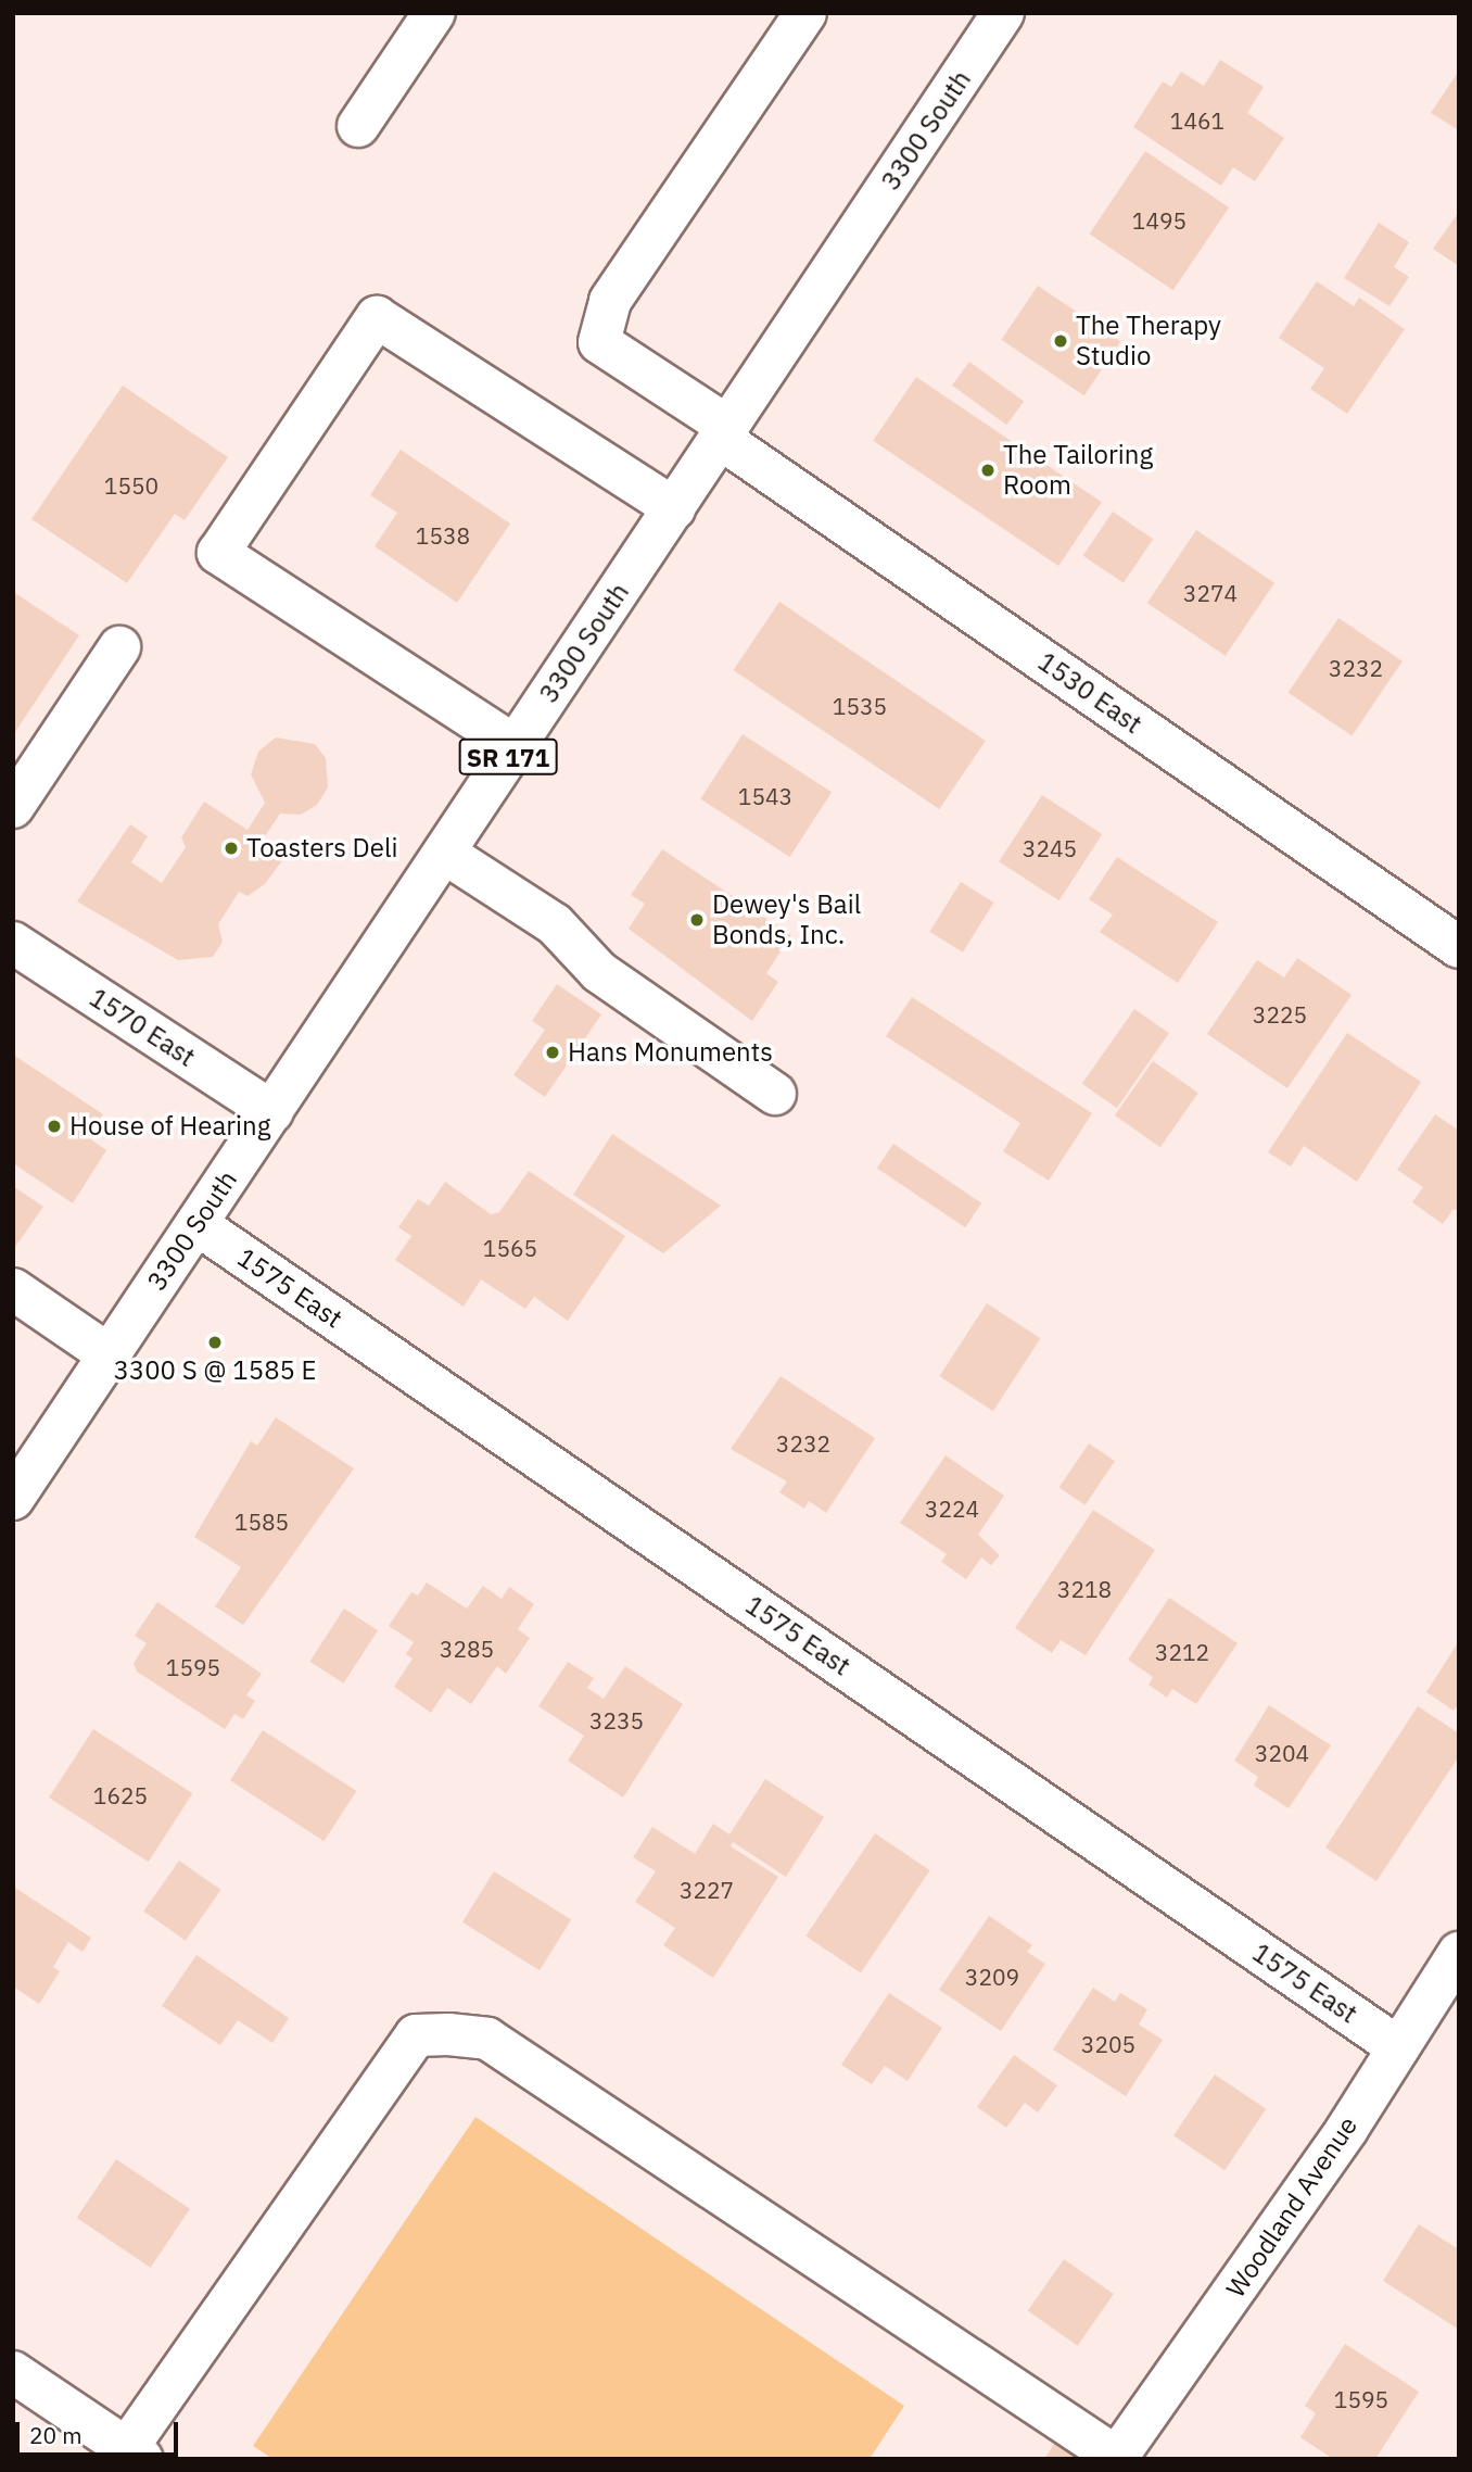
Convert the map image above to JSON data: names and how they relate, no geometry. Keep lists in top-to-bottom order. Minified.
{"streets":{"street":["3300 South","1530 East","SR 171","1570 East","1575 East","Woodland Avenue"]},"crossings":[["3300 South","1530 East"],["3300 South","1570 East"],["3300 South","1575 East"],["1575 East","Woodland Avenue"]],"places":["The Therapy Studio","The Tailoring Room","Toasters Deli","Dewey's Bail Bonds, Inc.","Hans Monuments","House of Hearing","3300 S @ 1585 E"],"house_numbers":["1461","1495","1550","1538","3274","3232","1535","1543","3245","3225","1565","3232","3224","1585","3218","3285","3212","1595","3235","3204","1625","3227","3209","3205","1595"],"scale_bar":"20 m"}
